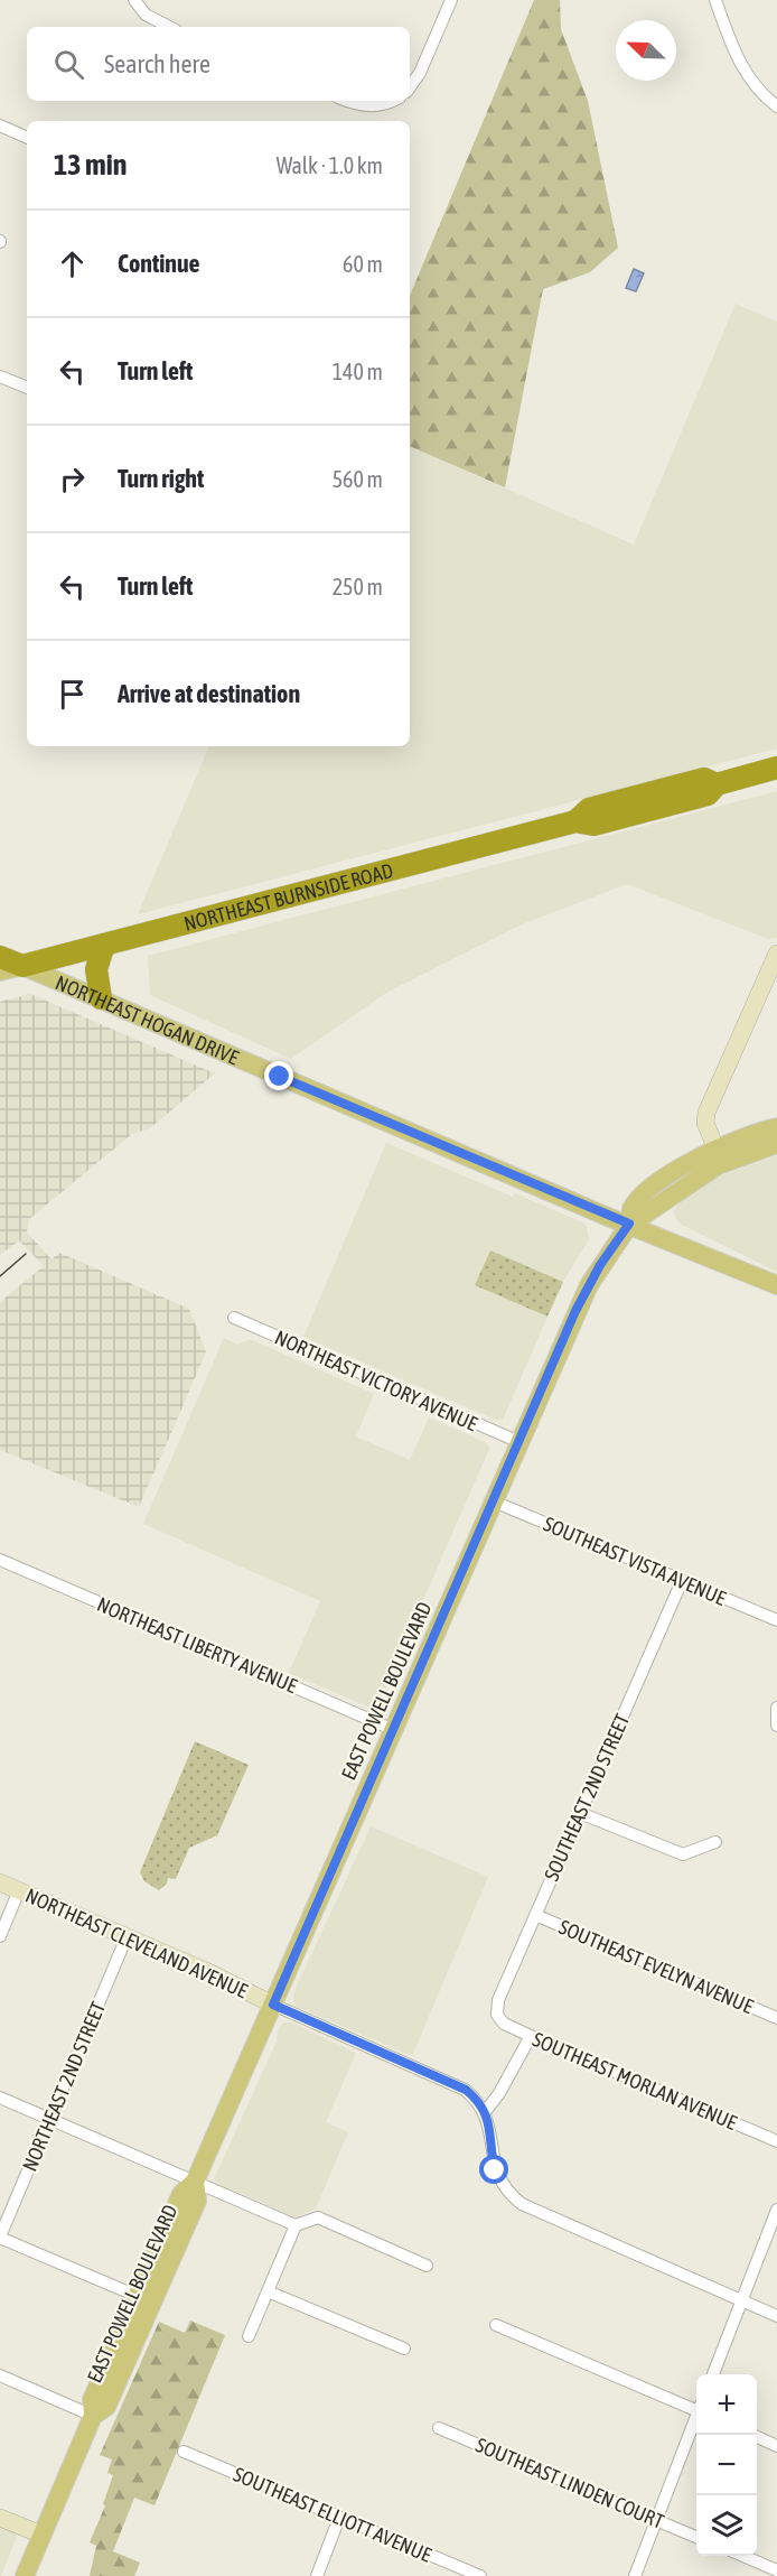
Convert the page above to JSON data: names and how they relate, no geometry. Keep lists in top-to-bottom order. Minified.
{"streets":{"highway":["NORTHEAST BURNSIDE ROAD","NORTHEAST HOGAN DRIVE"],"main road":["EAST POWELL BOULEVARD","NORTHEAST CLEVELAND AVENUE"],"street":["NORTHEAST VICTORY AVENUE","SOUTHEAST VISTA AVENUE","NORTHEAST LIBERTY AVENUE","SOUTHEAST 2ND STREET","SOUTHEAST EVELYN AVENUE","SOUTHEAST MORLAN AVENUE","NORTHEAST 2ND STREET","SOUTHEAST LINDEN COURT","SOUTHEAST ELLIOTT AVENUE"]},"crossings":[["NORTHEAST BURNSIDE ROAD","NORTHEAST HOGAN DRIVE"],["NORTHEAST HOGAN DRIVE","EAST POWELL BOULEVARD"],["NORTHEAST VICTORY AVENUE","EAST POWELL BOULEVARD"],["SOUTHEAST VISTA AVENUE","EAST POWELL BOULEVARD"],["SOUTHEAST VISTA AVENUE","SOUTHEAST 2ND STREET"],["NORTHEAST LIBERTY AVENUE","EAST POWELL BOULEVARD"],["EAST POWELL BOULEVARD","NORTHEAST CLEVELAND AVENUE"],["SOUTHEAST 2ND STREET","SOUTHEAST EVELYN AVENUE"],["SOUTHEAST 2ND STREET","SOUTHEAST MORLAN AVENUE"],["NORTHEAST CLEVELAND AVENUE","NORTHEAST 2ND STREET"]],"north":"top left","page":{"search":"Search here","heading":["13 min","Walk · 1.0 km"],"list":[["Continue","60 m"],["Turn left","140 m"],["Turn right","560 m"],["Turn left","250 m"],"Arrive at destination"],"map_buttons":["+","−"]}}
